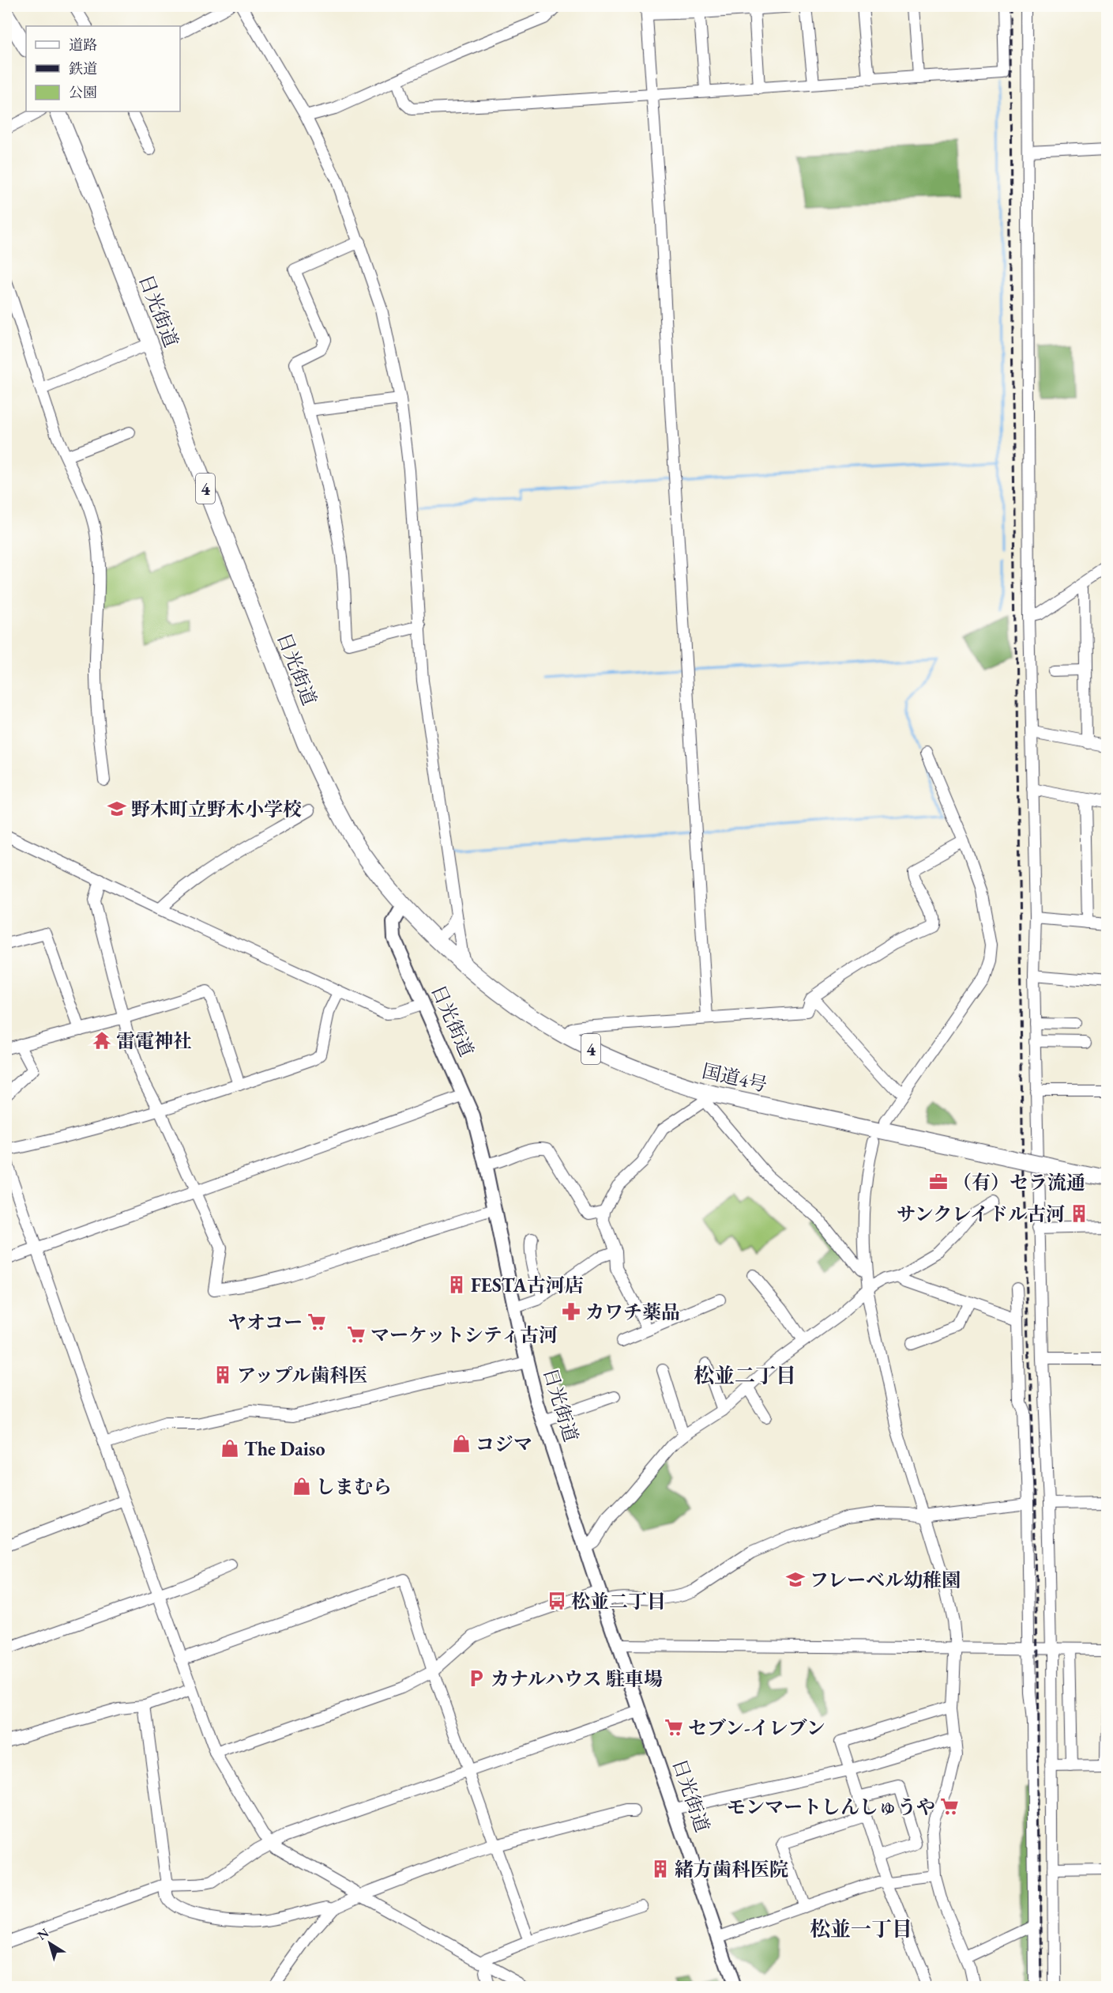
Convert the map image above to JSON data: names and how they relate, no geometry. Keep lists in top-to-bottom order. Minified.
{"streets":{"highway":["日光街道","4","国道4号"]},"crossings":[["日光街道","国道4号"]],"districts":["松並二丁目","松並一丁目"],"places":{"school or university":["野木町立野木小学校","フレーベル幼稚園"],"temple":["雷電神社"],"office":["（有）セラ流通"],"building":["サンクレイドル古河","FESTA古河店","アップル歯科医","緒方歯科医院"],"pharmacy":["カワチ薬品"],"supermarket":["ヤオコー","マーケットシティ古河","セブン-イレブン","モンマートしんしゅうや"],"shop":["コジマ","The Daiso","しまむら"],"bus stop":["松並二丁目"],"parking":["カナルハウス 駐車場"]},"legend":["道路","鉄道","公園"],"north":"top left"}
